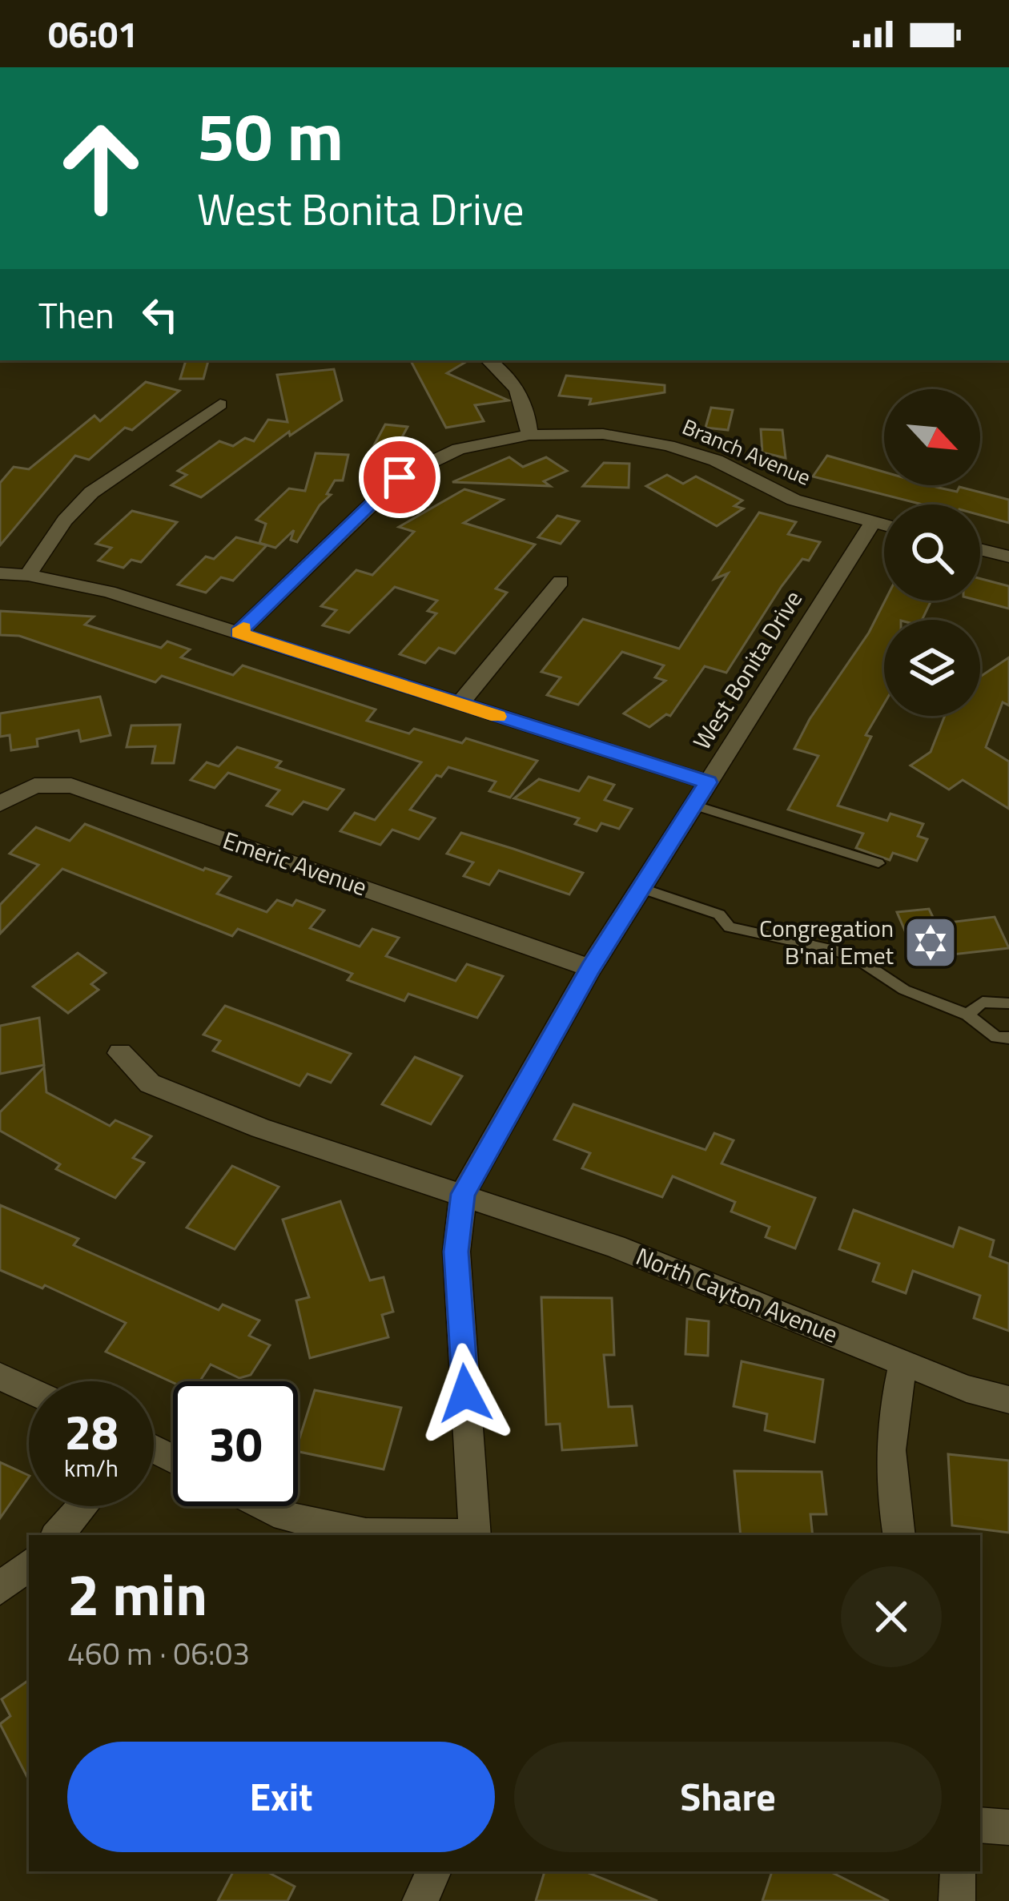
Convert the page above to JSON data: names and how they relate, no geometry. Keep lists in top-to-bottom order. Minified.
{"streets":{"street":["Branch Avenue","West Bonita Drive","Emeric Avenue","North Cayton Avenue"]},"crossings":[["Branch Avenue","West Bonita Drive"],["West Bonita Drive","Emeric Avenue"],["West Bonita Drive","North Cayton Avenue"]],"places":{"synagogue":["Congregation B'nai Emet"]},"north":"bottom right","page":{"status":"06:01","turn":["50 m","West Bonita Drive"],"then":"Then","speed":"28 km/h","limit":"30","heading":["2 min","460 m · 06:03"],"buttons":["Exit","Share"]}}
